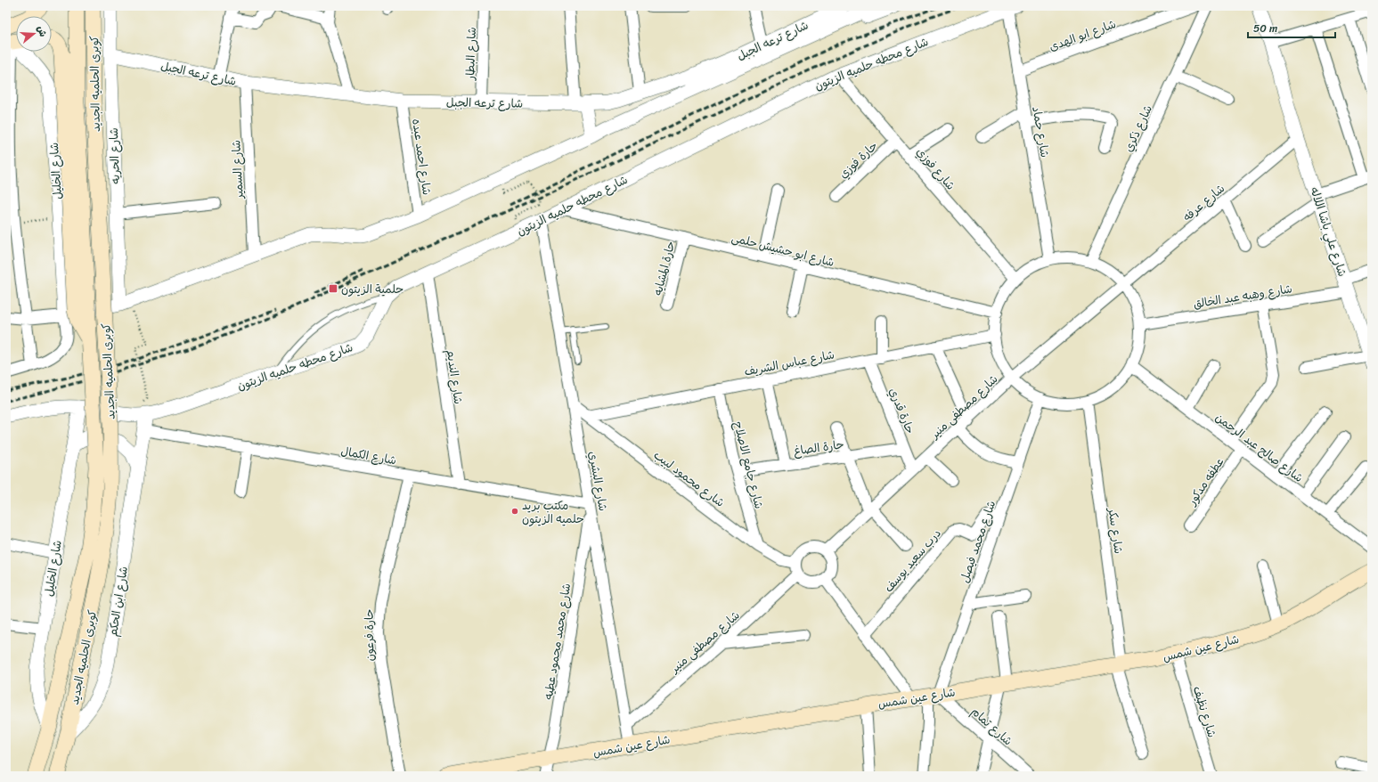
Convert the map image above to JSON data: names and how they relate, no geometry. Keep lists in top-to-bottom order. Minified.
{"streets":{"main road":["كوبرى الحلميه الجديد","شارع عين شمس"],"street":["شارع ابو الهدى","شارع ترعه الجبل","شارع البطار","شارع محطه حلميه الزيتون","شارع ذكري","شارع حماد","شارع الحريه","شارع احمد عبده","حارة فوزي","شارع فوزي","شارع السمير","شارع الخليل","شارع عرفه","شارع علي باشا اللاله","شارع ابو حشيش حلمى","حارة المشايه","شارع وهبه عبد الخالق","شارع عباس الشريف","شارع النديم","شارع مصطفى منير","حارة قدري","حارة الصاغ","شارع صالح عبد الرحمن","شارع الكمال","شارع جامع الاصلاح","شارع محمود لبيب","شارع البشري","عطفه مدكور","شارع سكر","شارع محمد فيصل","درب سعيد يوسف","شارع ابن الحكم","حارة فرعون","شارع محمد محمود عطيه","شارع نظيف","شارع تمام"]},"crossings":[["شارع ابو الهدى","شارع حماد"],["شارع ترعه الجبل","شارع البطار"],["شارع ترعه الجبل","شارع الحريه"],["شارع ترعه الجبل","شارع احمد عبده"],["شارع ترعه الجبل","شارع السمير"],["شارع محطه حلميه الزيتون","شارع حماد"],["شارع محطه حلميه الزيتون","شارع فوزي"],["شارع محطه حلميه الزيتون","شارع الخليل"],["شارع محطه حلميه الزيتون","شارع ابو حشيش حلمى"],["شارع محطه حلميه الزيتون","شارع النديم"],["شارع محطه حلميه الزيتون","شارع البشري"],["شارع محطه حلميه الزيتون","شارع ابن الحكم"],["كوبرى الحلميه الجديد","شارع الخليل"],["كوبرى الحلميه الجديد","شارع ابن الحكم"],["حارة فوزي","شارع فوزي"],["شارع عرفه","شارع علي باشا اللاله"],["شارع عرفه","شارع مصطفى منير"],["شارع علي باشا اللاله","شارع وهبه عبد الخالق"],["شارع ابو حشيش حلمى","حارة المشايه"],["شارع عباس الشريف","حارة قدري"],["شارع عباس الشريف","شارع جامع الاصلاح"],["شارع عباس الشريف","شارع محمود لبيب"],["شارع النديم","شارع الكمال"],["شارع مصطفى منير","حارة قدري"],["شارع مصطفى منير","شارع محمود لبيب"],["شارع مصطفى منير","شارع البشري"],["حارة قدري","حارة الصاغ"],["حارة الصاغ","شارع جامع الاصلاح"],["شارع صالح عبد الرحمن","عطفه مدكور"],["شارع الكمال","شارع البشري"],["شارع الكمال","شارع ابن الحكم"],["شارع الكمال","حارة فرعون"],["شارع الكمال","شارع محمد محمود عطيه"],["شارع جامع الاصلاح","شارع محمود لبيب"],["شارع محمود لبيب","شارع البشري"],["شارع البشري","شارع محمد محمود عطيه"],["شارع البشري","شارع عين شمس"],["شارع سكر","شارع عين شمس"],["شارع محمد فيصل","درب سعيد يوسف"],["شارع محمد فيصل","شارع عين شمس"],["شارع محمد فيصل","شارع تمام"],["شارع محمد محمود عطيه","شارع عين شمس"],["شارع عين شمس","شارع نظيف"],["شارع عين شمس","شارع تمام"]],"places":{"transit":["حلمية الزيتون"],"other":["مكتب بريد حلميه الزيتون"]},"scale_bar":"50 m","north":"right"}
